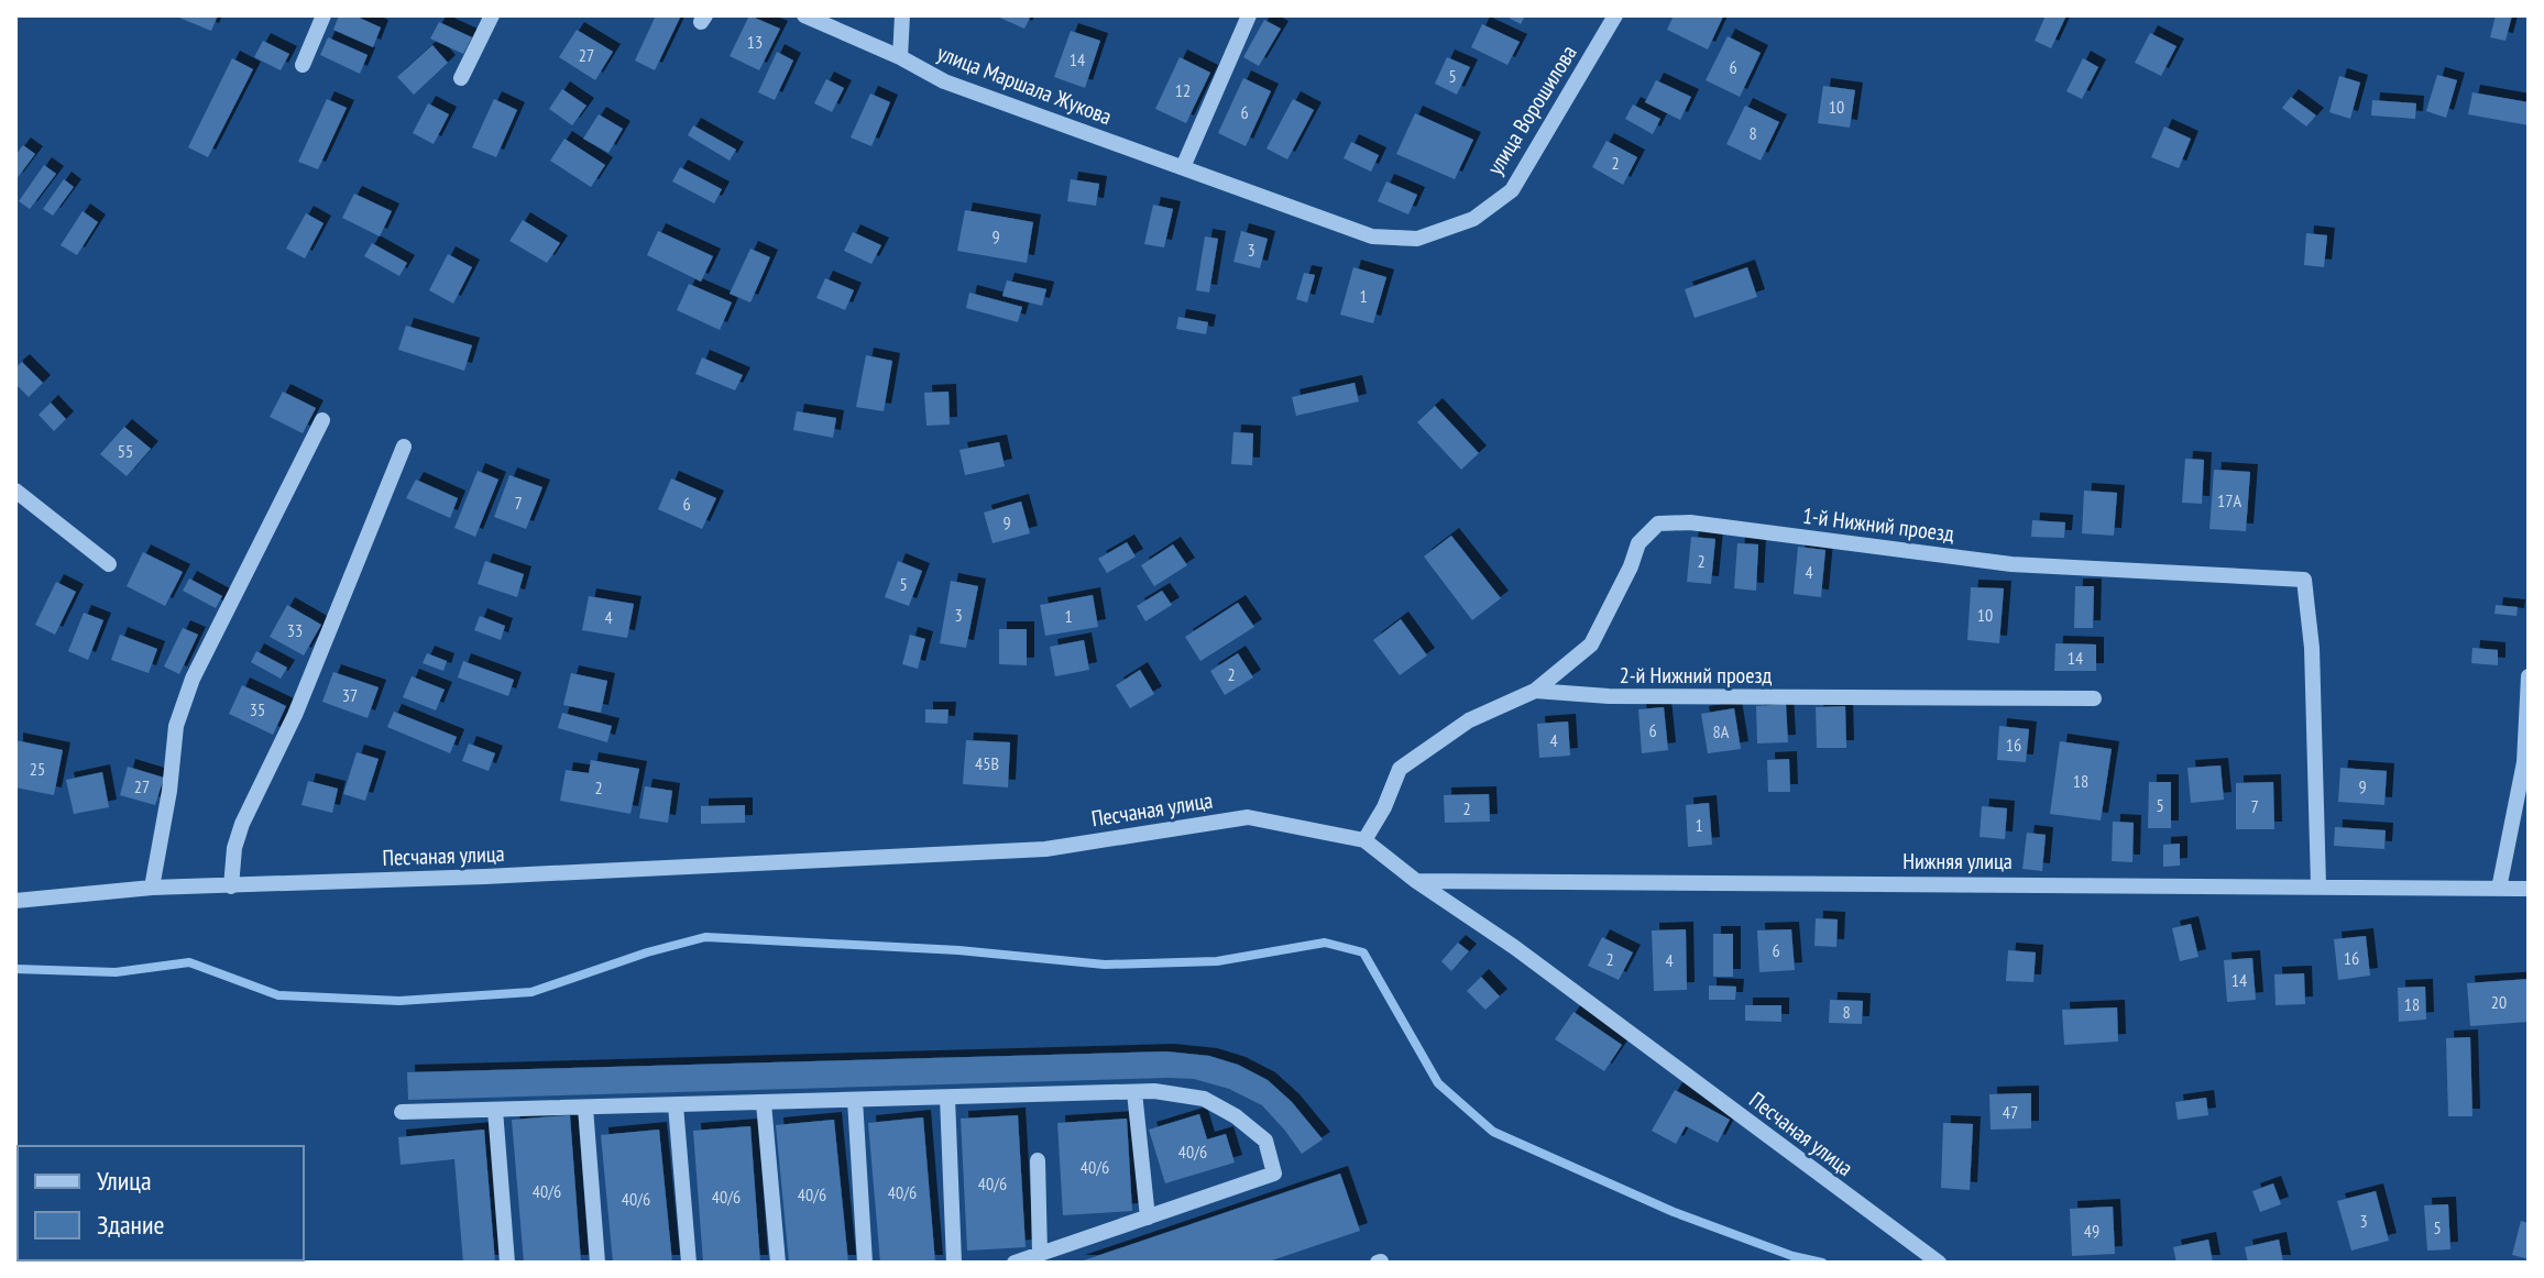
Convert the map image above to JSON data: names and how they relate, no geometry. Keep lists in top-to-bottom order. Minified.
{"streets":{"street":["улица Маршала Жукова","улица Ворошилова","1-й Нижний проезд","2-й Нижний проезд","Песчаная улица","Нижняя улица"]},"crossings":[["улица Маршала Жукова","улица Ворошилова"],["1-й Нижний проезд","2-й Нижний проезд"],["1-й Нижний проезд","Нижняя улица"],["2-й Нижний проезд","Песчаная улица"],["Песчаная улица","Нижняя улица"]],"house_numbers":["13","27","14","6","5","12","10","6","8","2","9","3","1","55","17А","7","6","9","2","4","5","3","10","1","4","33","14","2","37","35","6","8А","4","16","45В","25","18","27","9","2","5","7","2","1","6","16","2","4","14","20","18","8","47","40/6","40/6","40/6","40/6","40/6","40/6","40/6","40/6","3","5","49"],"legend":["Улица","Здание"]}
